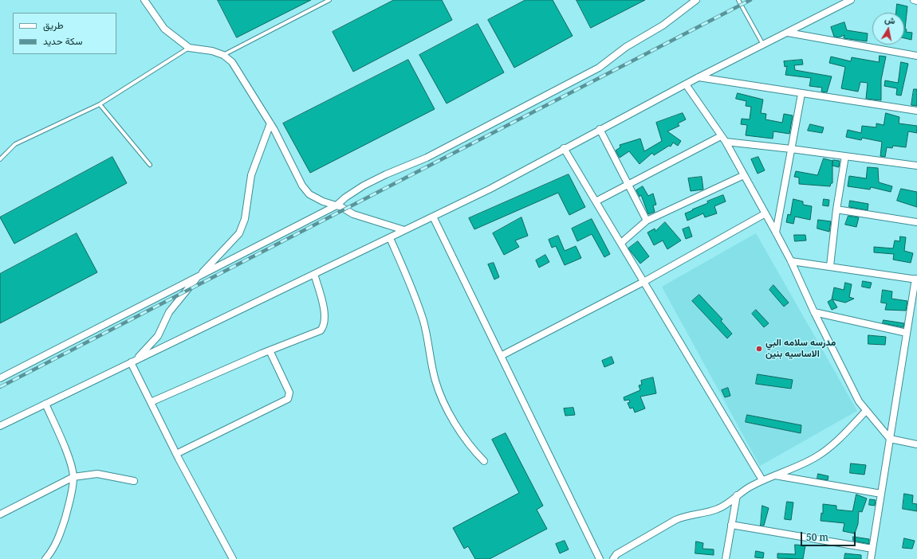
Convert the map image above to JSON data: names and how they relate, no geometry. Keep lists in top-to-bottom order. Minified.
{"places":["مدرسه سلامه البي الاساسيه بنين"],"legend":["طريق","سكة حديد"],"scale_bar":"50 m","north":"top"}
